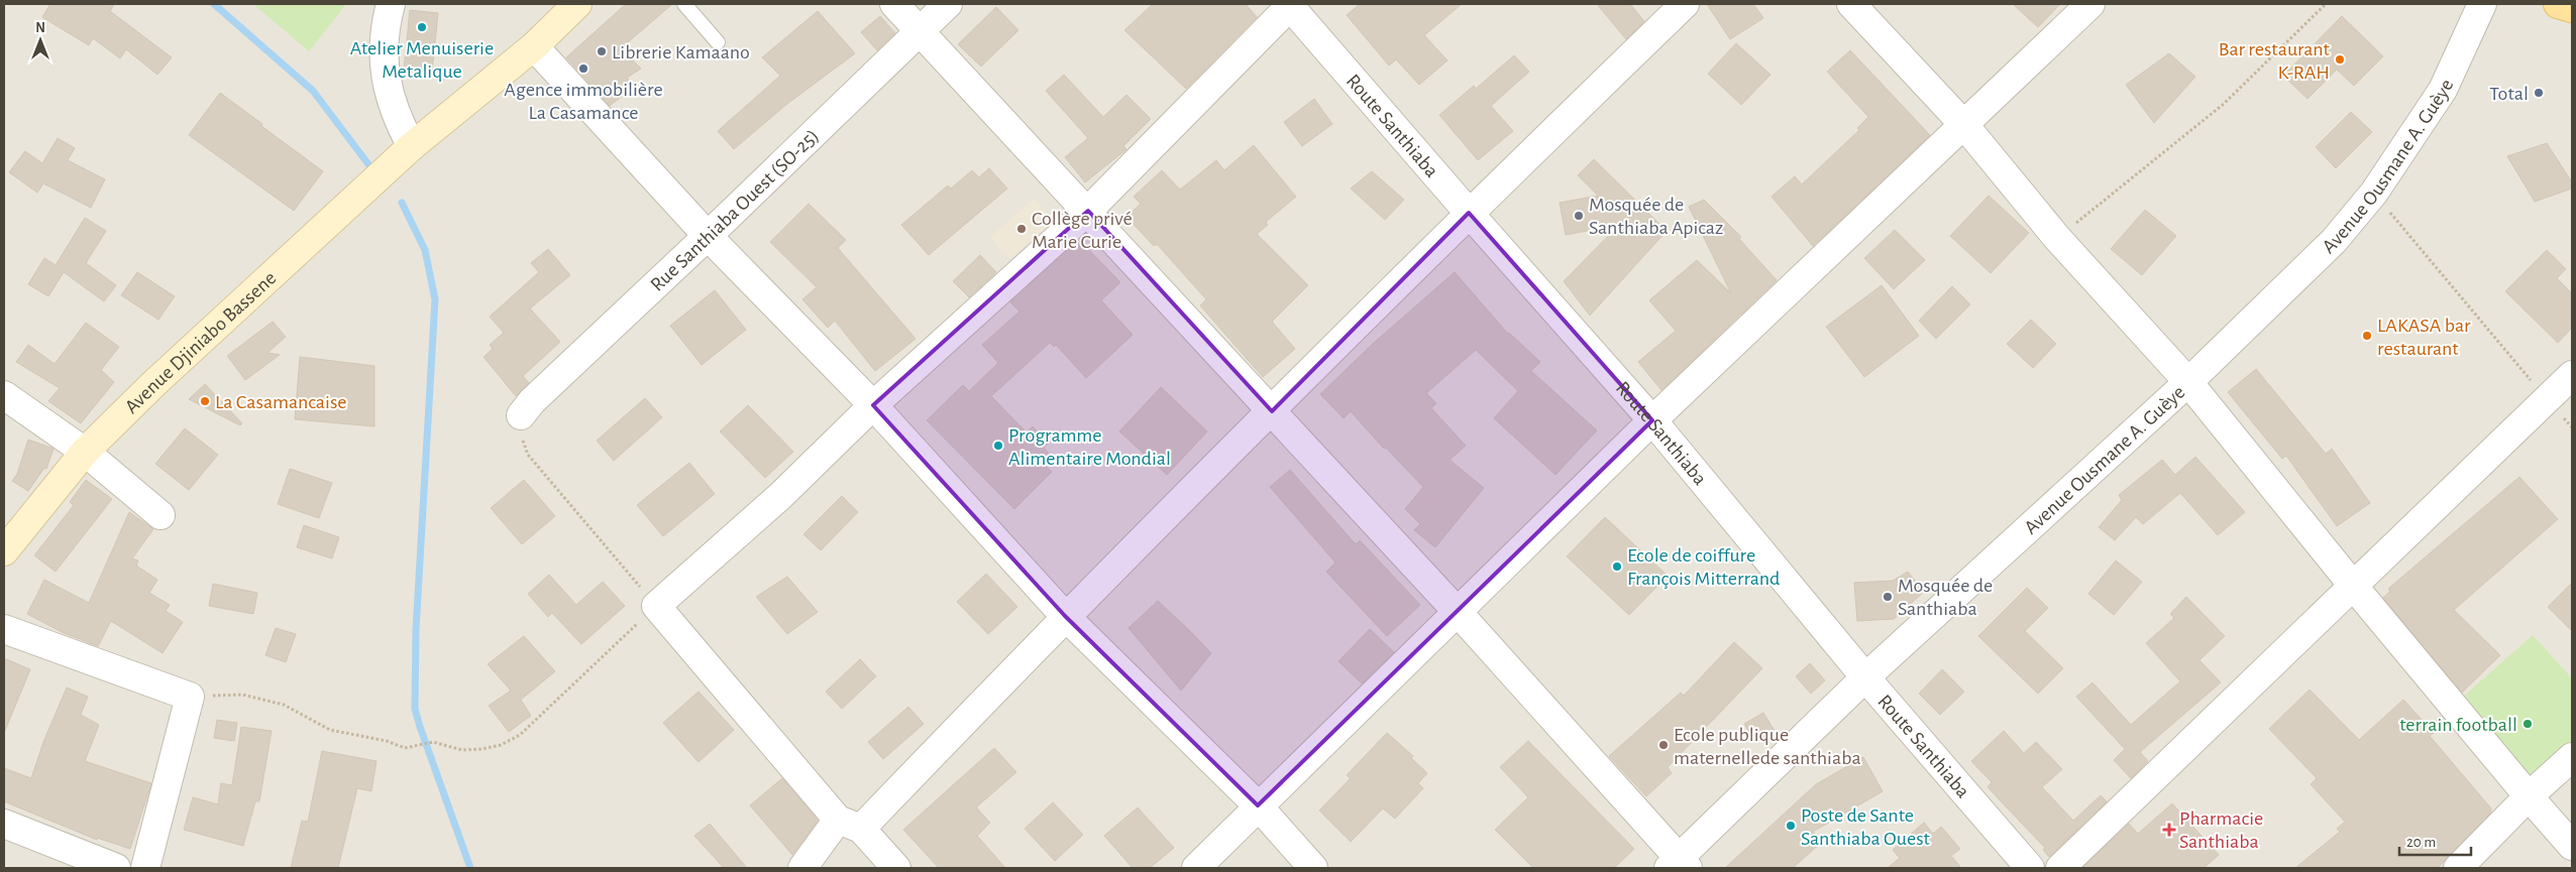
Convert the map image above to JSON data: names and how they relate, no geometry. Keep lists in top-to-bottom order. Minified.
{"streets":{"main road":["Avenue Djiniabo Bassene"],"street":["Route Santhiaba","Avenue Ousmane A. Guèye","Rue Santhiaba Ouest (SO-25)"]},"crossings":[["Route Santhiaba","Avenue Ousmane A. Guèye"]],"places":{"other":["Atelier Menuiserie Metalique","Librerie Kamaano","Bar restaurant K-RAH","Agence immobilière La Casamance","Total","Mosquée de Santhiaba Apicaz","Collège privé Marie Curie","LAKASA bar restaurant","La Casamancaise","Programme Alimentaire Mondial","Ecole de coiffure François Mitterrand","Mosquée de Santhiaba","terrain football","Ecole publique maternellede santhiaba","Poste de Sante Santhiaba Ouest"],"health":["Pharmacie Santhiaba"]},"scale_bar":"20 m","north":"top"}
